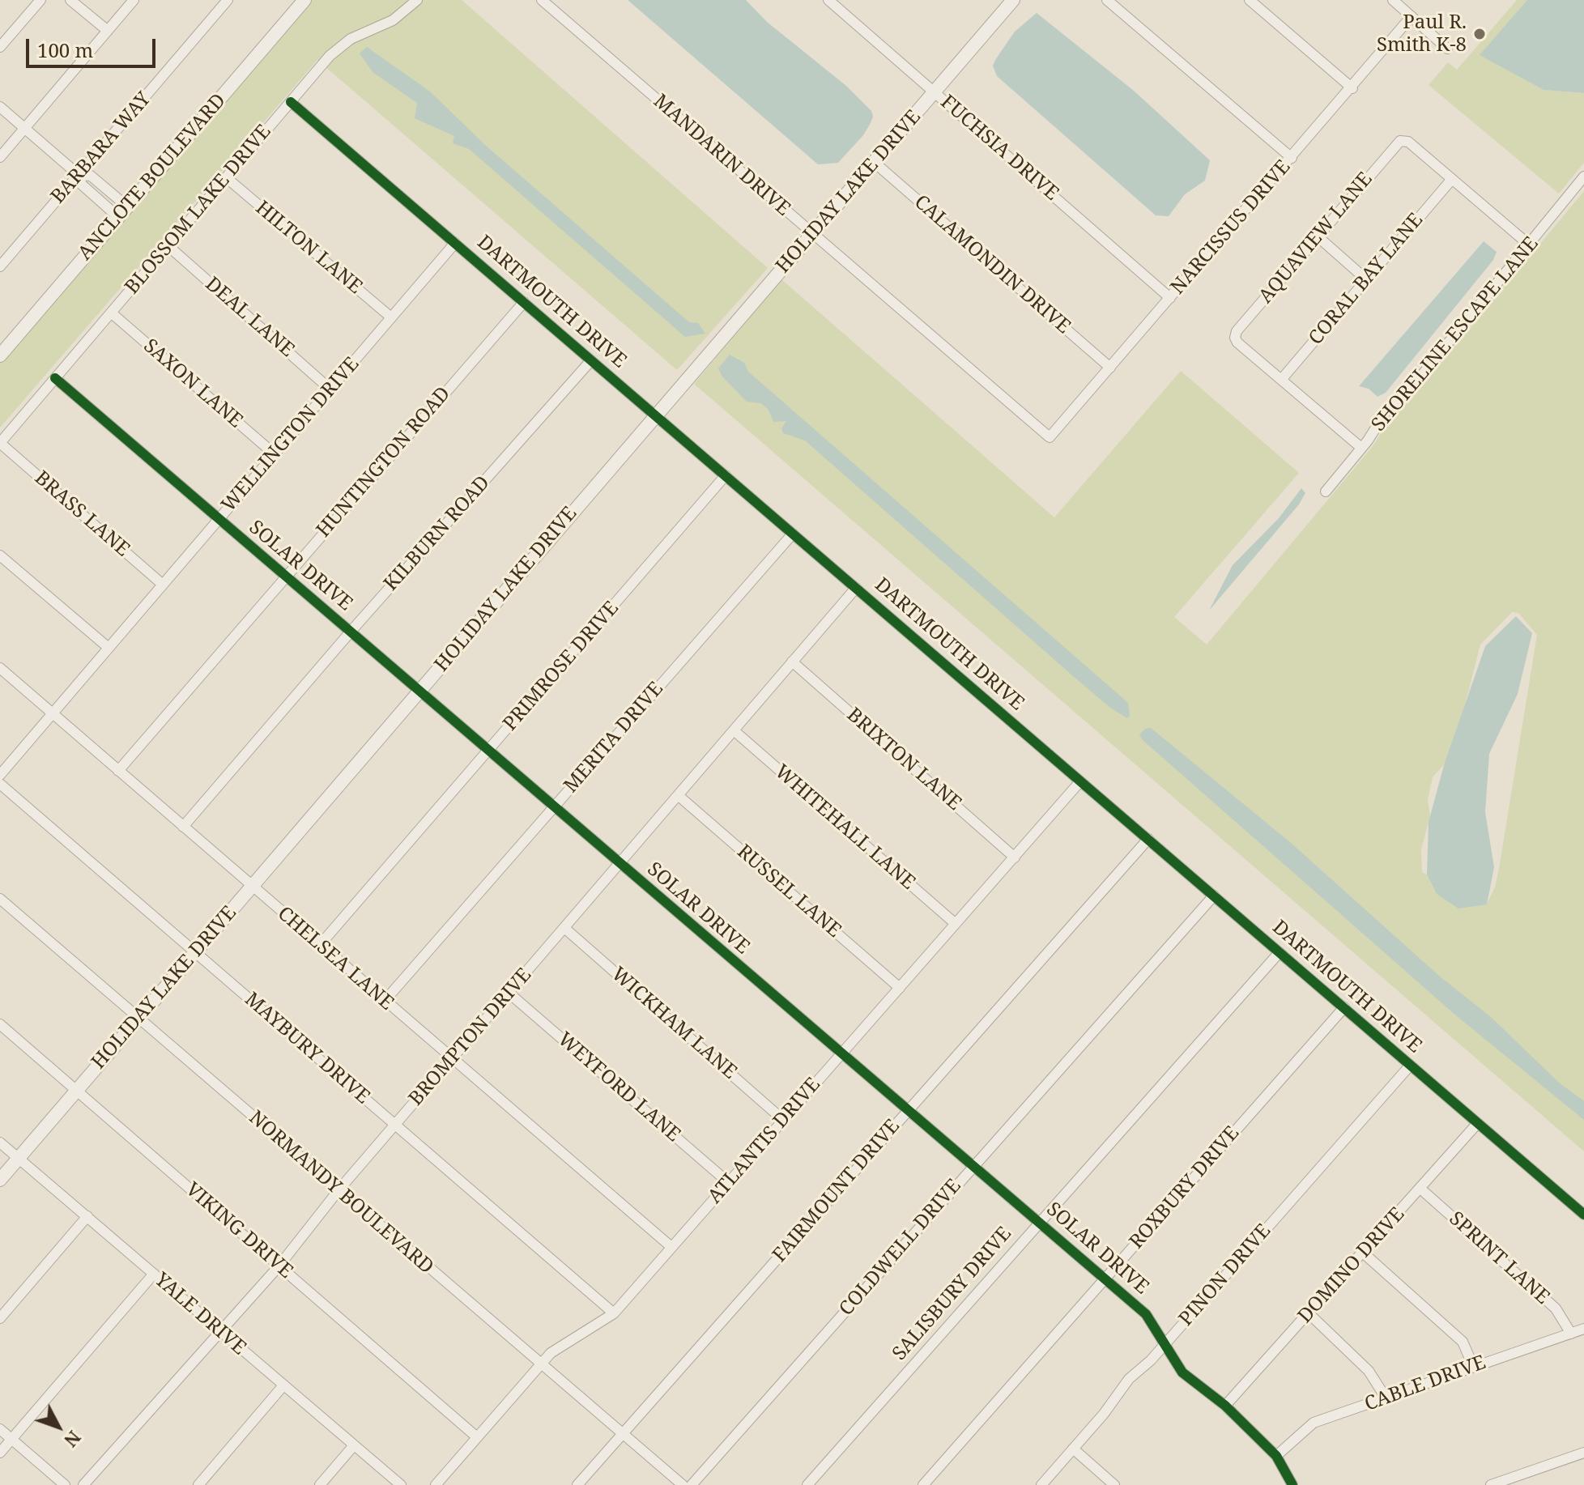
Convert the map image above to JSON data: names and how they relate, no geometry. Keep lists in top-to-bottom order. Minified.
{"streets":{"street":["BARBARA WAY","FUCHSIA DRIVE","MANDARIN DRIVE","ANCLOTE BOULEVARD","HOLIDAY LAKE DRIVE","BLOSSOM LAKE DRIVE","NARCISSUS DRIVE","AQUAVIEW LANE","HILTON LANE","CALAMONDIN DRIVE","CORAL BAY LANE","DARTMOUTH DRIVE","DEAL LANE","SHORELINE ESCAPE LANE","SAXON LANE","WELLINGTON DRIVE","HUNTINGTON ROAD","BRASS LANE","KILBURN ROAD","SOLAR DRIVE","PRIMROSE DRIVE","MERITA DRIVE","BRIXTON LANE","WHITEHALL LANE","RUSSEL LANE","CHELSEA LANE","WICKHAM LANE","BROMPTON DRIVE","MAYBURY DRIVE","WEYFORD LANE","ATLANTIS DRIVE","ROXBURY DRIVE","FAIRMOUNT DRIVE","NORMANDY BOULEVARD","VIKING DRIVE","COLDWELL DRIVE","SPRINT LANE","DOMINO DRIVE","PINON DRIVE","SALISBURY DRIVE","YALE DRIVE","CABLE DRIVE"]},"crossings":[["FUCHSIA DRIVE","HOLIDAY LAKE DRIVE"],["FUCHSIA DRIVE","NARCISSUS DRIVE"],["MANDARIN DRIVE","HOLIDAY LAKE DRIVE"],["MANDARIN DRIVE","NARCISSUS DRIVE"],["HOLIDAY LAKE DRIVE","CALAMONDIN DRIVE"],["HOLIDAY LAKE DRIVE","DARTMOUTH DRIVE"],["HOLIDAY LAKE DRIVE","SOLAR DRIVE"],["HOLIDAY LAKE DRIVE","CHELSEA LANE"],["HOLIDAY LAKE DRIVE","MAYBURY DRIVE"],["HOLIDAY LAKE DRIVE","NORMANDY BOULEVARD"],["HOLIDAY LAKE DRIVE","VIKING DRIVE"],["HOLIDAY LAKE DRIVE","YALE DRIVE"],["BLOSSOM LAKE DRIVE","HILTON LANE"],["BLOSSOM LAKE DRIVE","DARTMOUTH DRIVE"],["BLOSSOM LAKE DRIVE","DEAL LANE"],["BLOSSOM LAKE DRIVE","SAXON LANE"],["BLOSSOM LAKE DRIVE","BRASS LANE"],["BLOSSOM LAKE DRIVE","SOLAR DRIVE"],["NARCISSUS DRIVE","CALAMONDIN DRIVE"],["AQUAVIEW LANE","CORAL BAY LANE"],["AQUAVIEW LANE","SHORELINE ESCAPE LANE"],["HILTON LANE","WELLINGTON DRIVE"],["DARTMOUTH DRIVE","WELLINGTON DRIVE"],["DARTMOUTH DRIVE","HUNTINGTON ROAD"],["DARTMOUTH DRIVE","KILBURN ROAD"],["DARTMOUTH DRIVE","PRIMROSE DRIVE"],["DARTMOUTH DRIVE","MERITA DRIVE"],["DARTMOUTH DRIVE","BROMPTON DRIVE"],["DARTMOUTH DRIVE","ATLANTIS DRIVE"],["DARTMOUTH DRIVE","ROXBURY DRIVE"],["DARTMOUTH DRIVE","FAIRMOUNT DRIVE"],["DARTMOUTH DRIVE","COLDWELL DRIVE"],["DARTMOUTH DRIVE","DOMINO DRIVE"],["DARTMOUTH DRIVE","PINON DRIVE"],["DARTMOUTH DRIVE","SALISBURY DRIVE"],["DEAL LANE","WELLINGTON DRIVE"],["SAXON LANE","WELLINGTON DRIVE"],["WELLINGTON DRIVE","BRASS LANE"],["WELLINGTON DRIVE","SOLAR DRIVE"],["WELLINGTON DRIVE","CHELSEA LANE"],["HUNTINGTON ROAD","SOLAR DRIVE"],["HUNTINGTON ROAD","CHELSEA LANE"],["KILBURN ROAD","SOLAR DRIVE"],["KILBURN ROAD","CHELSEA LANE"],["SOLAR DRIVE","PRIMROSE DRIVE"],["SOLAR DRIVE","MERITA DRIVE"],["SOLAR DRIVE","BROMPTON DRIVE"],["SOLAR DRIVE","ATLANTIS DRIVE"],["SOLAR DRIVE","ROXBURY DRIVE"],["SOLAR DRIVE","FAIRMOUNT DRIVE"],["SOLAR DRIVE","COLDWELL DRIVE"],["SOLAR DRIVE","DOMINO DRIVE"],["SOLAR DRIVE","PINON DRIVE"],["SOLAR DRIVE","SALISBURY DRIVE"],["SOLAR DRIVE","CABLE DRIVE"],["PRIMROSE DRIVE","CHELSEA LANE"],["MERITA DRIVE","CHELSEA LANE"],["BRIXTON LANE","BROMPTON DRIVE"],["BRIXTON LANE","ATLANTIS DRIVE"],["WHITEHALL LANE","BROMPTON DRIVE"],["WHITEHALL LANE","ATLANTIS DRIVE"],["RUSSEL LANE","BROMPTON DRIVE"],["RUSSEL LANE","ATLANTIS DRIVE"],["CHELSEA LANE","BROMPTON DRIVE"],["CHELSEA LANE","ATLANTIS DRIVE"],["WICKHAM LANE","BROMPTON DRIVE"],["WICKHAM LANE","ATLANTIS DRIVE"],["BROMPTON DRIVE","MAYBURY DRIVE"],["BROMPTON DRIVE","WEYFORD LANE"],["BROMPTON DRIVE","NORMANDY BOULEVARD"],["BROMPTON DRIVE","VIKING DRIVE"],["BROMPTON DRIVE","YALE DRIVE"],["MAYBURY DRIVE","ATLANTIS DRIVE"],["WEYFORD LANE","ATLANTIS DRIVE"],["ATLANTIS DRIVE","NORMANDY BOULEVARD"],["ATLANTIS DRIVE","VIKING DRIVE"],["FAIRMOUNT DRIVE","NORMANDY BOULEVARD"],["SPRINT LANE","DOMINO DRIVE"],["SPRINT LANE","CABLE DRIVE"]],"places":["Paul R. Smith K-8"],"scale_bar":"100 m","north":"bottom right"}
